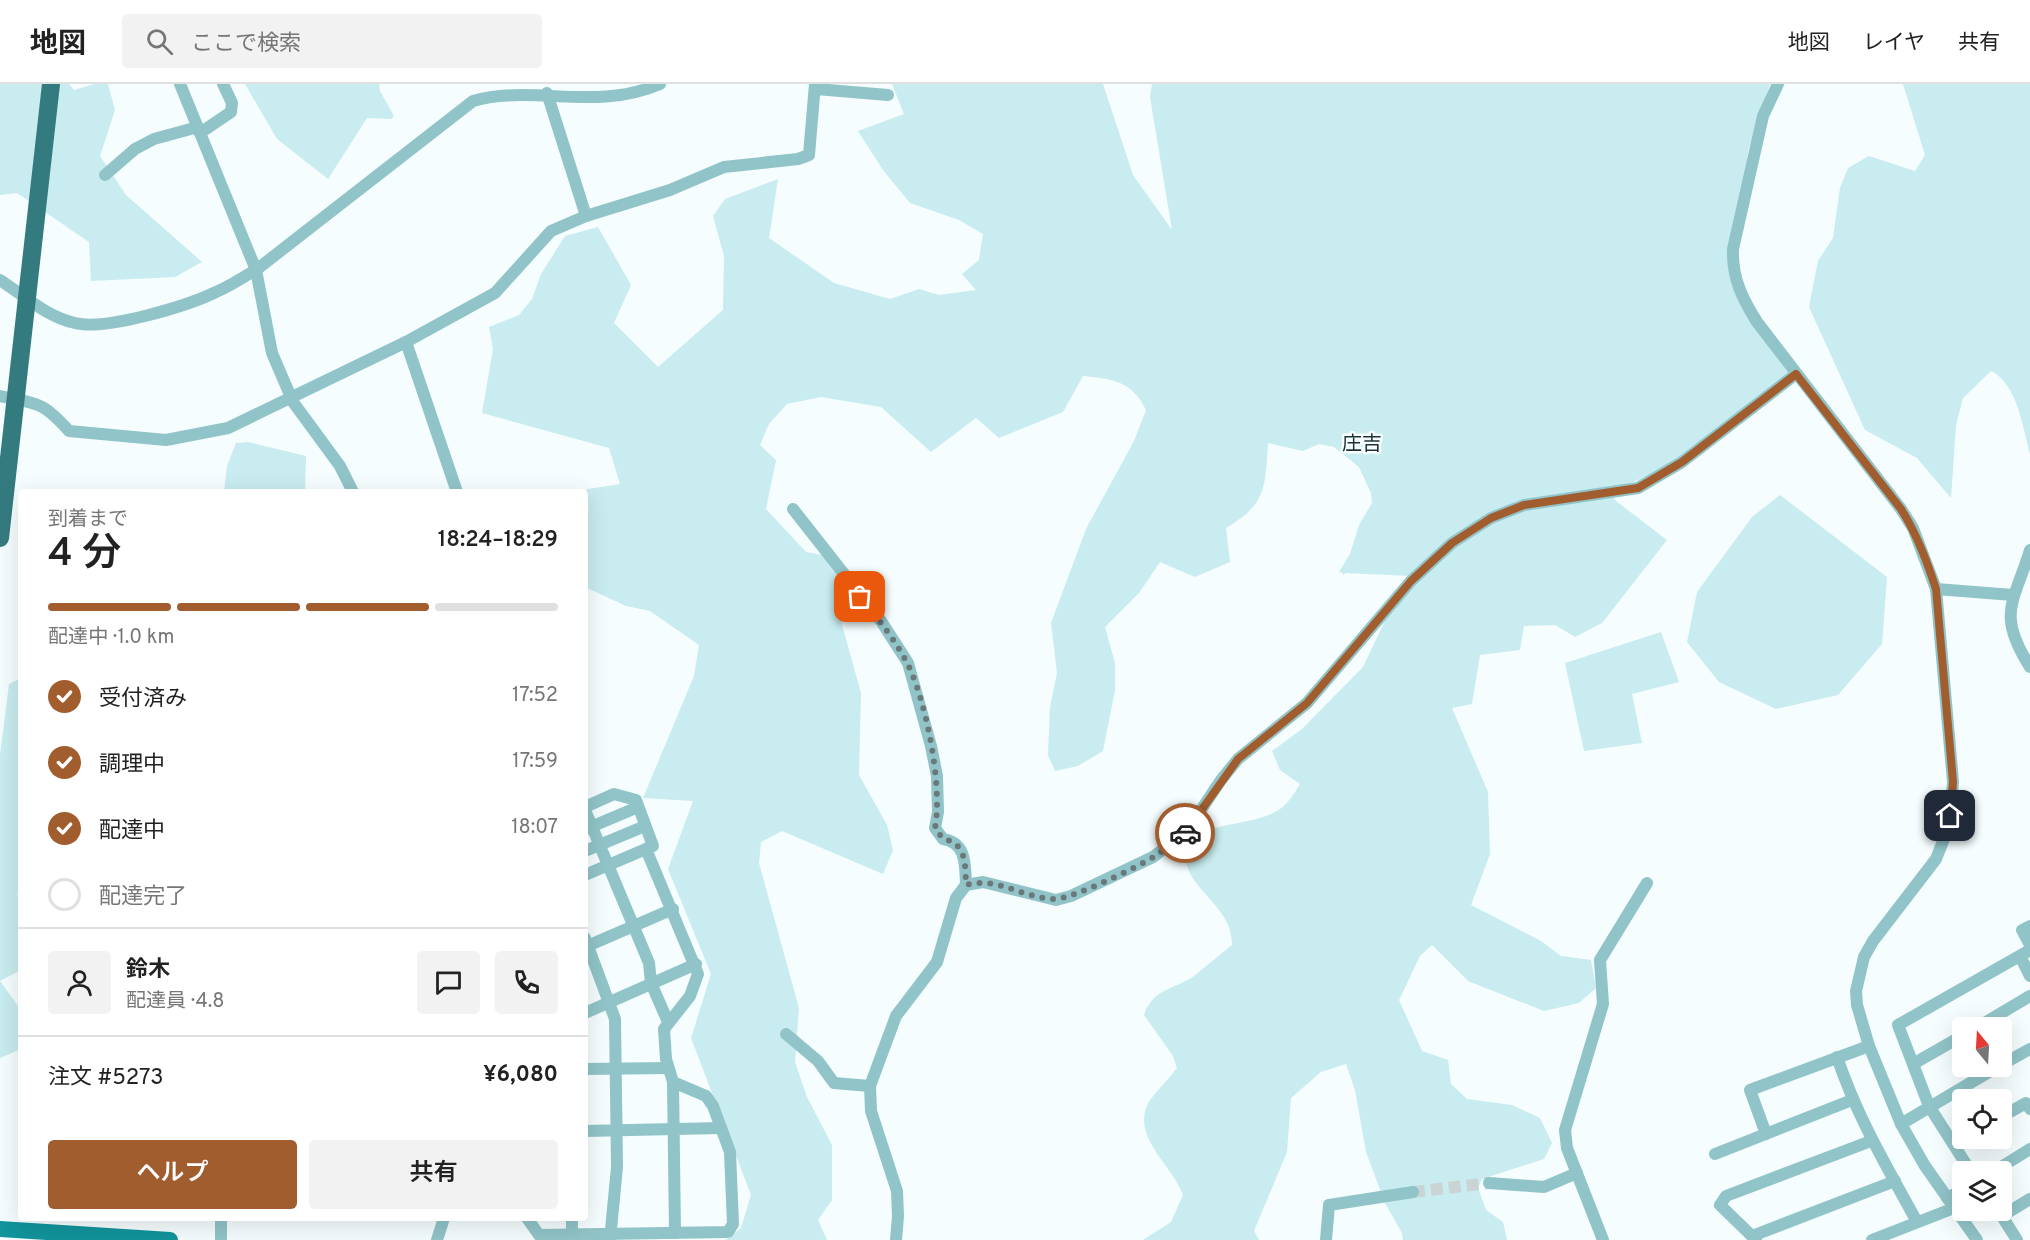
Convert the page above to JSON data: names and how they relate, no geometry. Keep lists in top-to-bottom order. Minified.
{"districts":["庄吉"],"north":"top","page":{"header":"地図","search":"ここで検索","nav":["地図","レイヤ","共有"],"heading":["4 分","到着まで","18:24–18:29"],"panel":["鈴木","配達員 · 4.8","注文 #5273","¥6,080"],"bar":"配達中 · 1.0 km","list":[["受付済み","17:52"],["調理中","17:59"],["配達中","18:07"],"配達完了"],"buttons":["ヘルプ","共有"]}}
